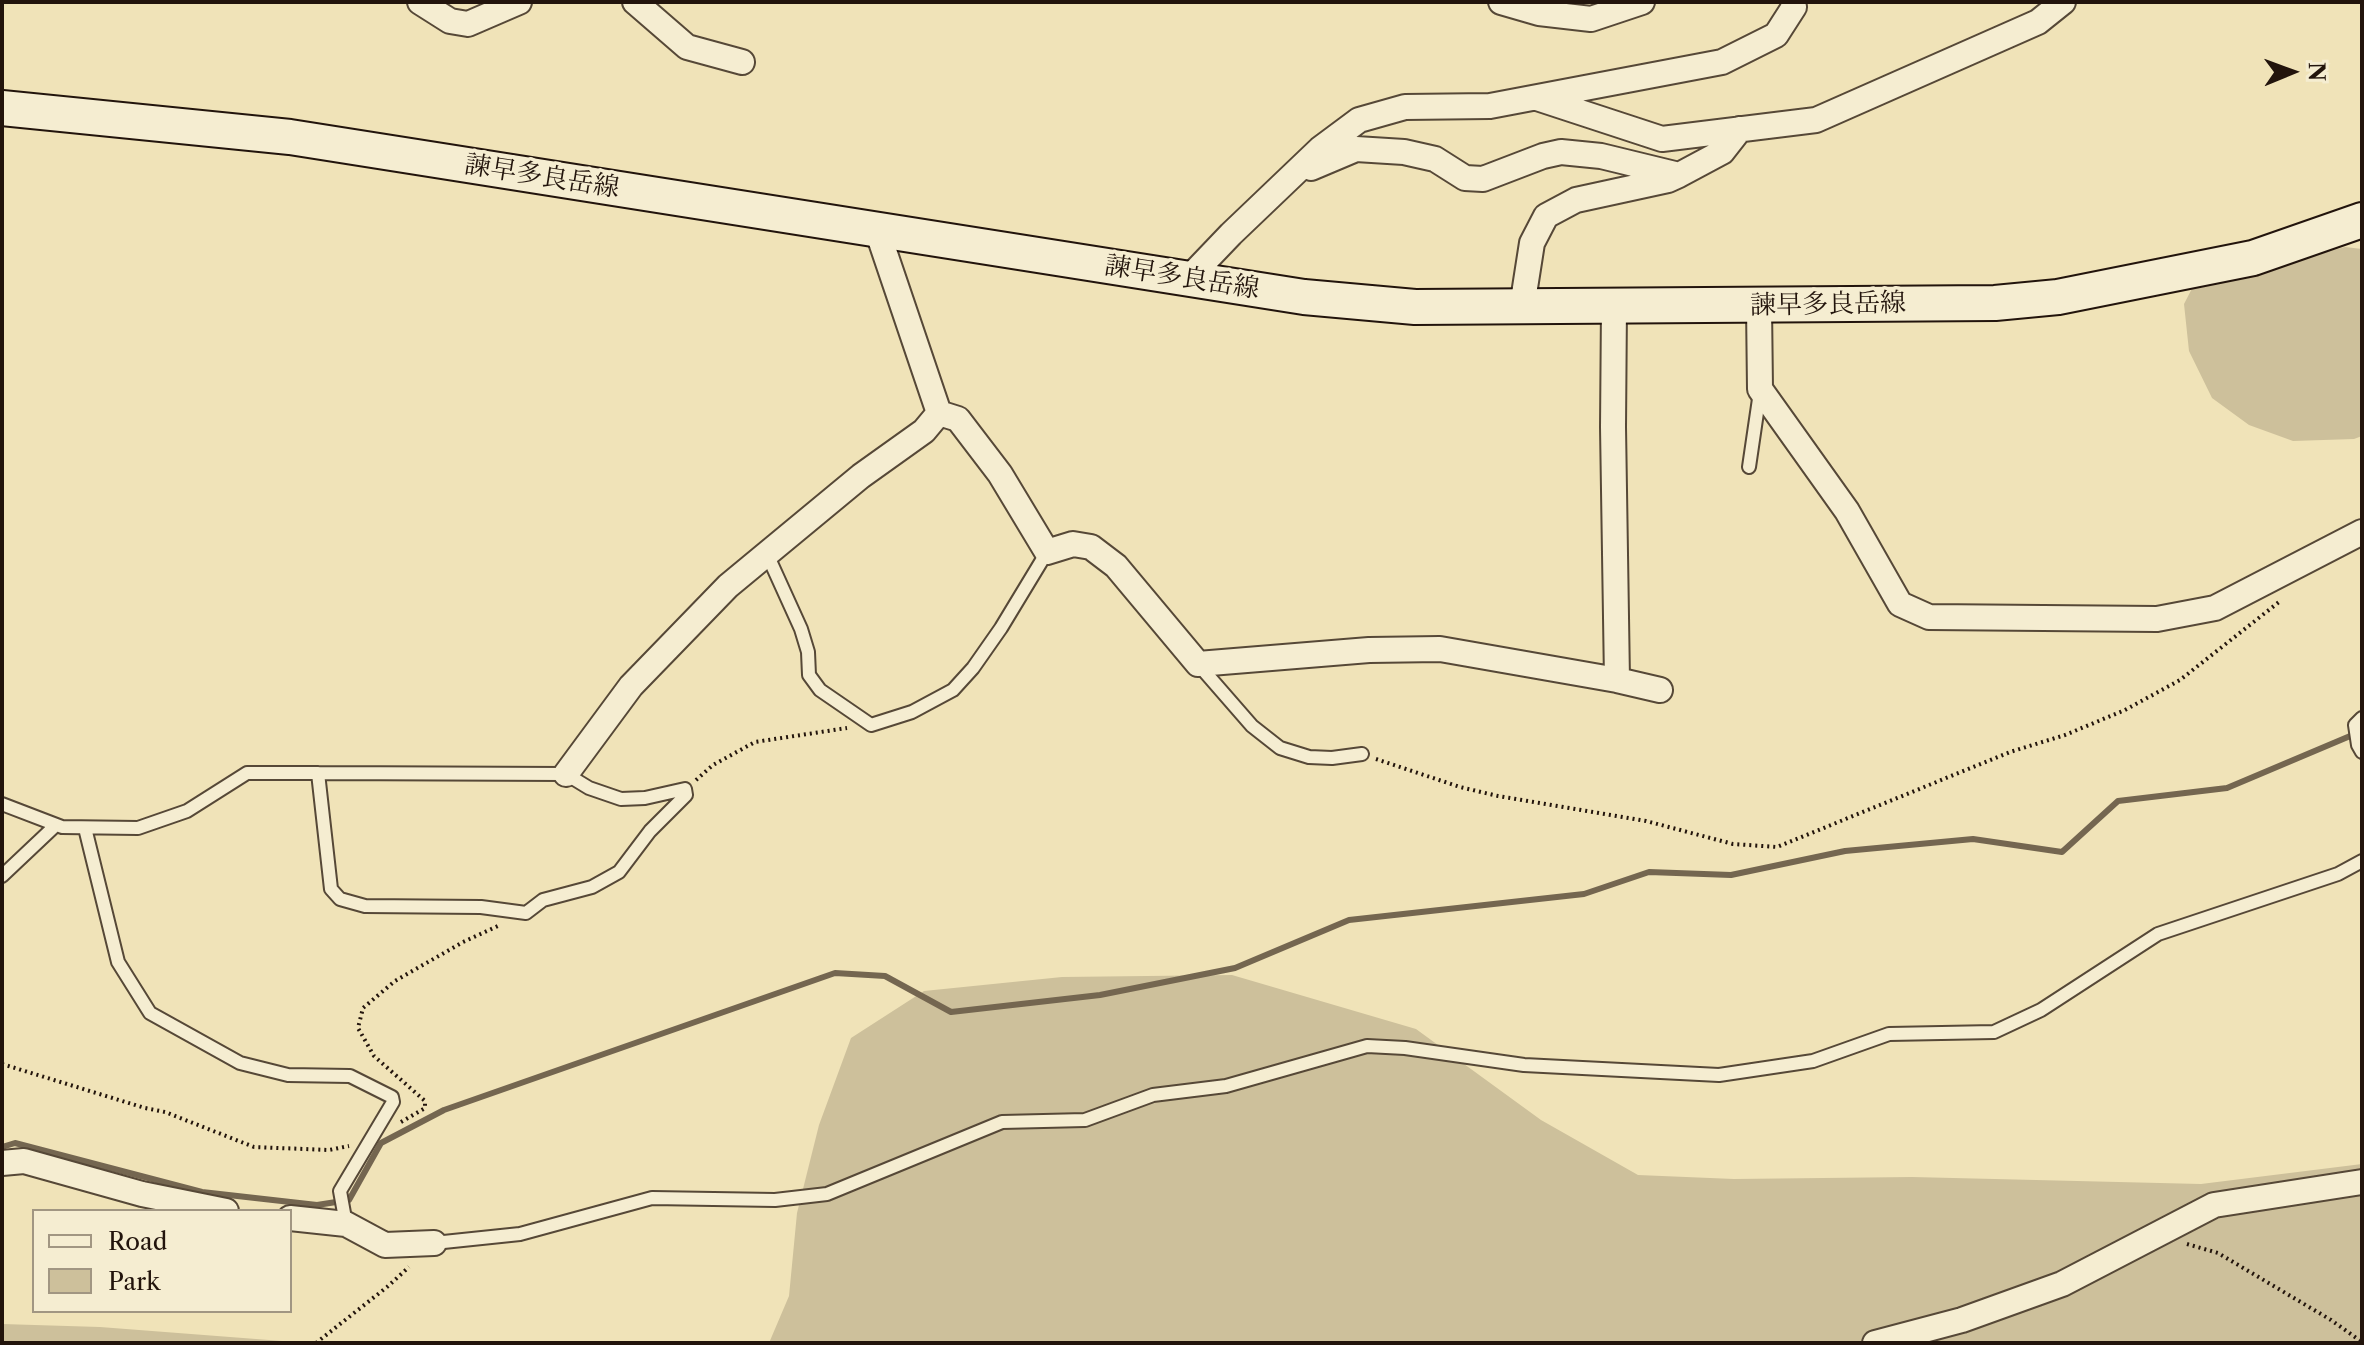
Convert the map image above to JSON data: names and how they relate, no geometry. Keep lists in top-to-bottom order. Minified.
{"streets":{"main road":["諫早多良岳線"]},"legend":["Road","Park"],"north":"right"}
